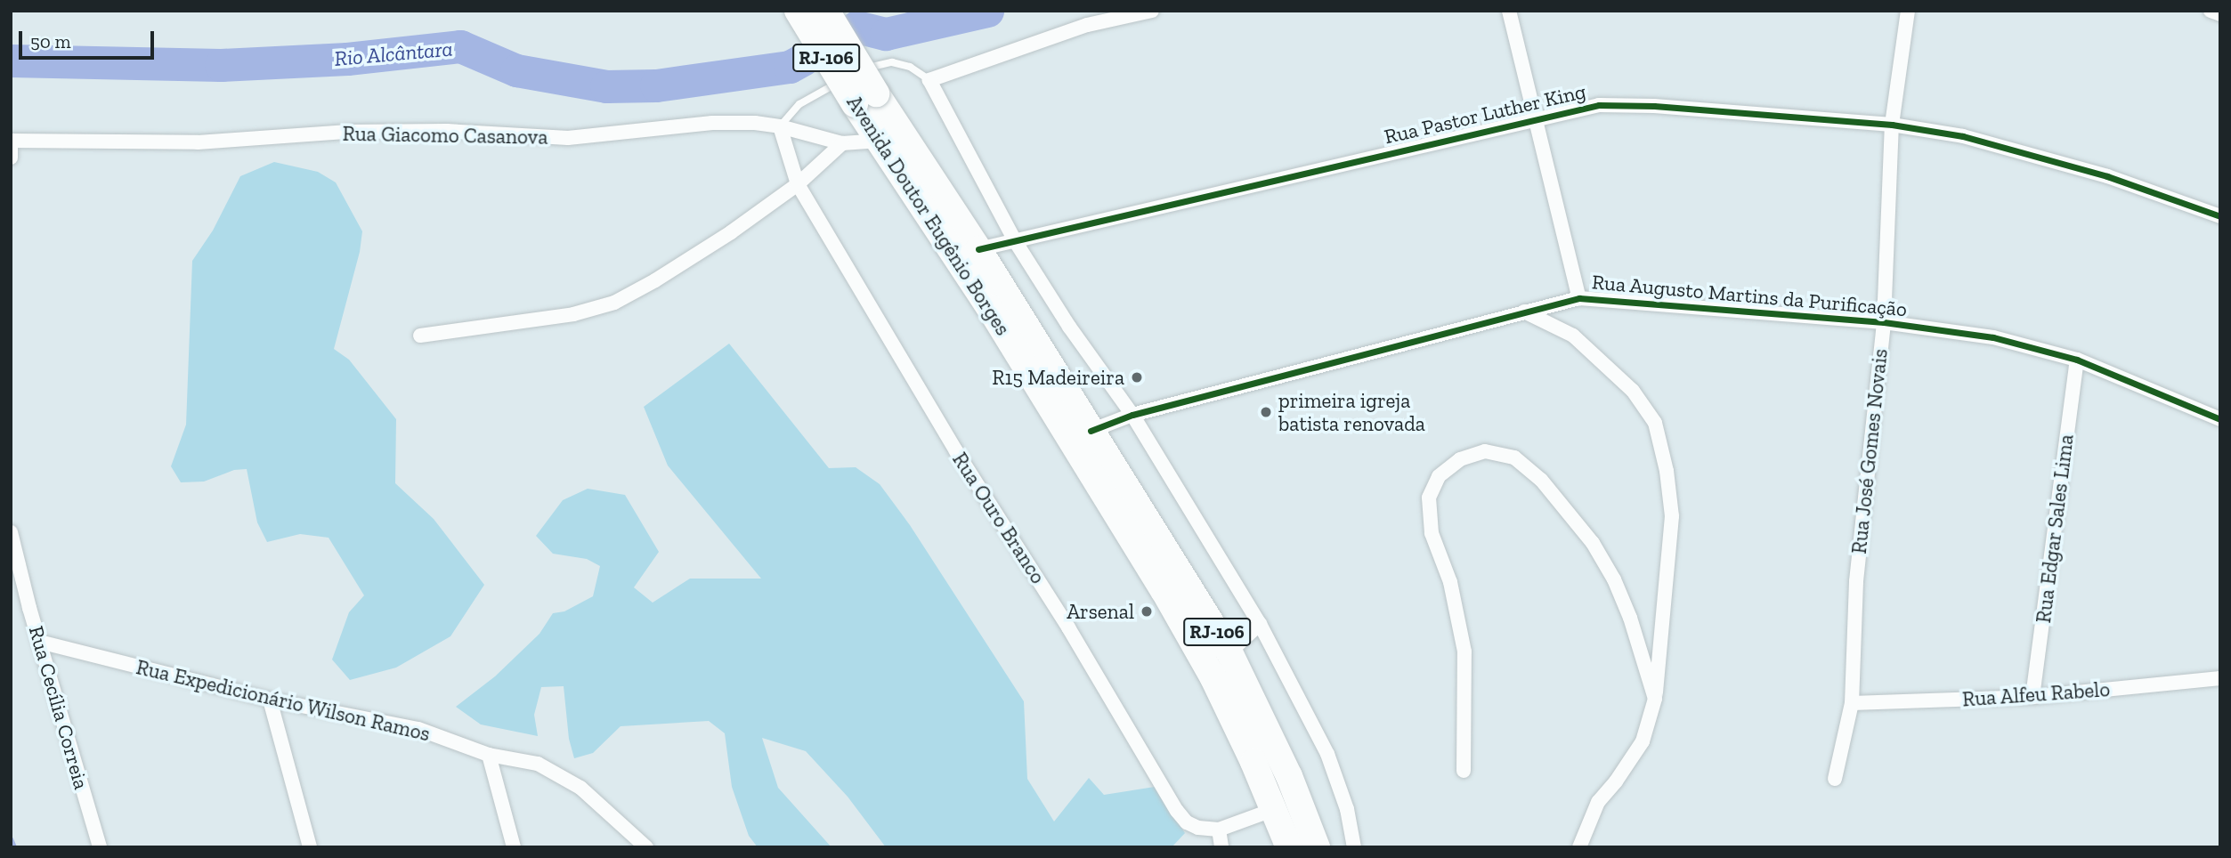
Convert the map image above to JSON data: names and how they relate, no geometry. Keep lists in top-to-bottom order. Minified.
{"streets":{"highway":["RJ-106","Avenida Doutor Eugênio Borges"],"street":["Rua Pastor Luther King","Rua Giacomo Casanova","Rua Augusto Martins da Purificação","Rua José Gomes Novais","Rua Ouro Branco","Rua Edgar Sales Lima","Rua Alfeu Rabelo","Rua Expedicionário Wilson Ramos","Rua Cecília Correia"]},"crossings":[["Rua Pastor Luther King","Avenida Doutor Eugênio Borges"],["Rua Pastor Luther King","Rua José Gomes Novais"],["Rua Giacomo Casanova","Avenida Doutor Eugênio Borges"],["Rua Giacomo Casanova","Rua Ouro Branco"],["Avenida Doutor Eugênio Borges","Rua Augusto Martins da Purificação"],["Rua Augusto Martins da Purificação","Rua José Gomes Novais"],["Rua Augusto Martins da Purificação","Rua Edgar Sales Lima"],["Rua José Gomes Novais","Rua Alfeu Rabelo"],["Rua Edgar Sales Lima","Rua Alfeu Rabelo"],["Rua Expedicionário Wilson Ramos","Rua Cecília Correia"]],"water":["Rio Alcântara"],"places":["R15 Madeireira","primeira igreja batista renovada","Arsenal"],"scale_bar":"50 m"}
